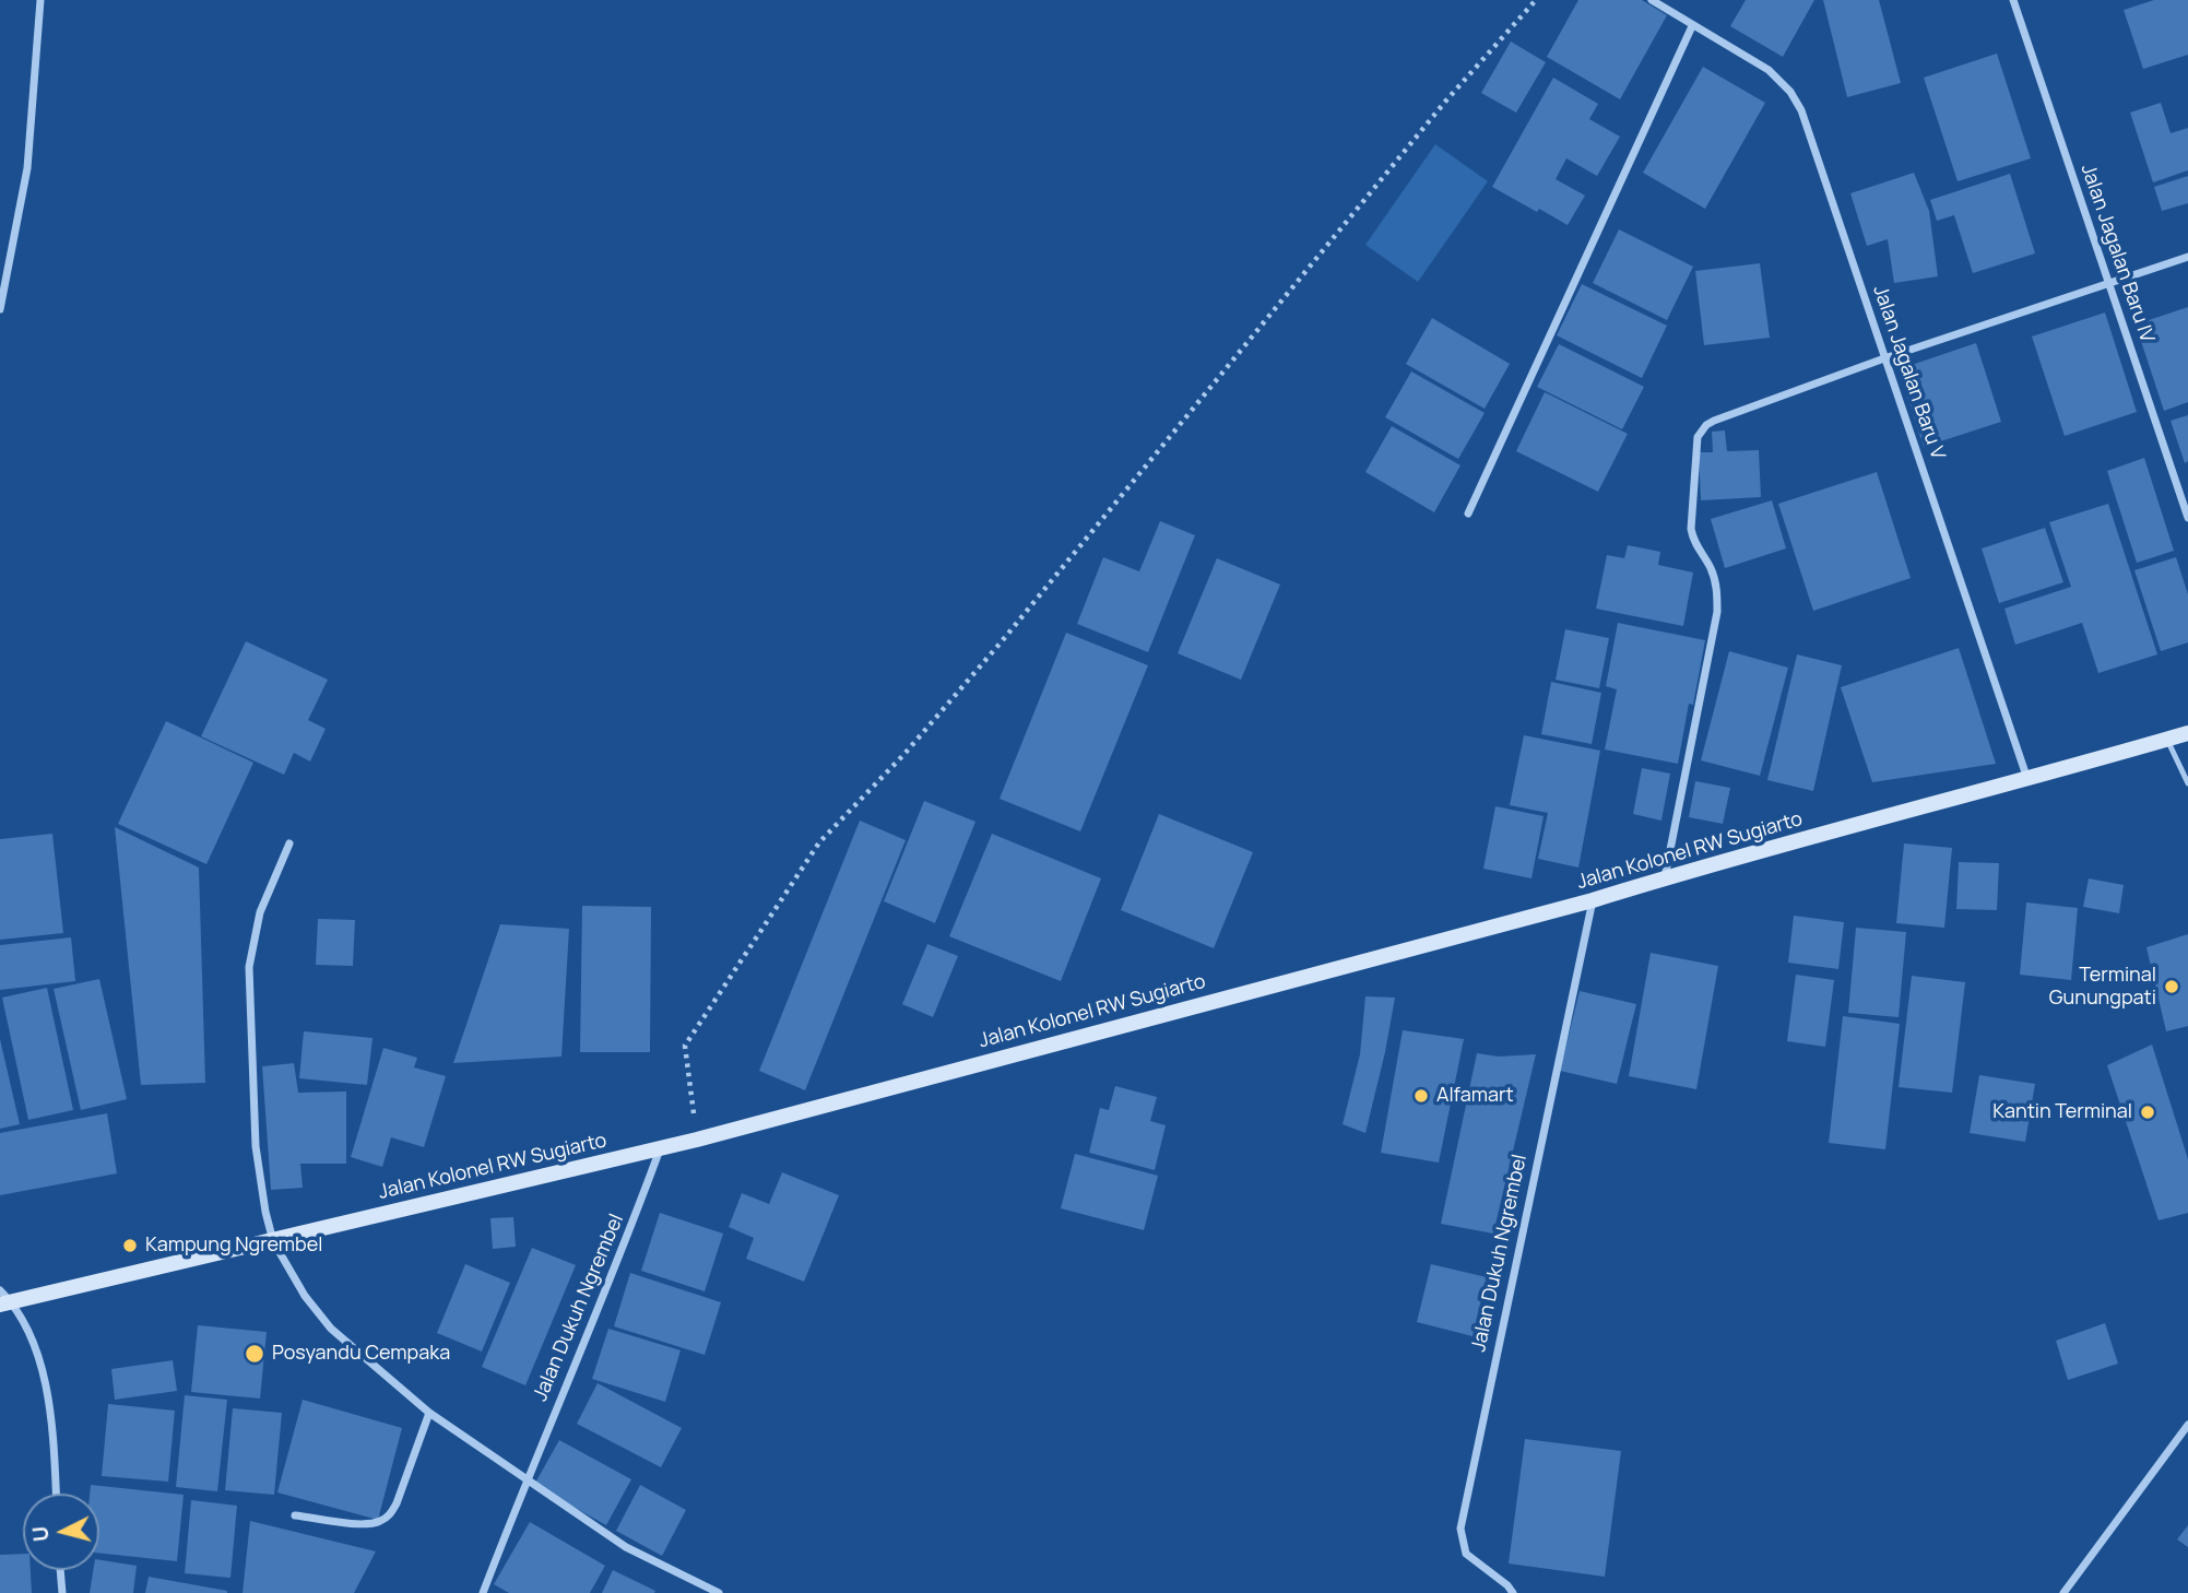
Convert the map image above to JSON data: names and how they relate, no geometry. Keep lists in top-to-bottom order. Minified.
{"streets":{"main road":["Jalan Kolonel RW Sugiarto"],"street":["Jalan Jagalan Baru IV","Jalan Jagalan Baru V","Jalan Dukuh Ngrembel"]},"crossings":[["Jalan Jagalan Baru V","Jalan Kolonel RW Sugiarto"],["Jalan Kolonel RW Sugiarto","Jalan Dukuh Ngrembel"]],"places":["Terminal Gunungpati","Alfamart","Kantin Terminal","Kampung Ngrembel","Posyandu Cempaka"],"north":"left"}
